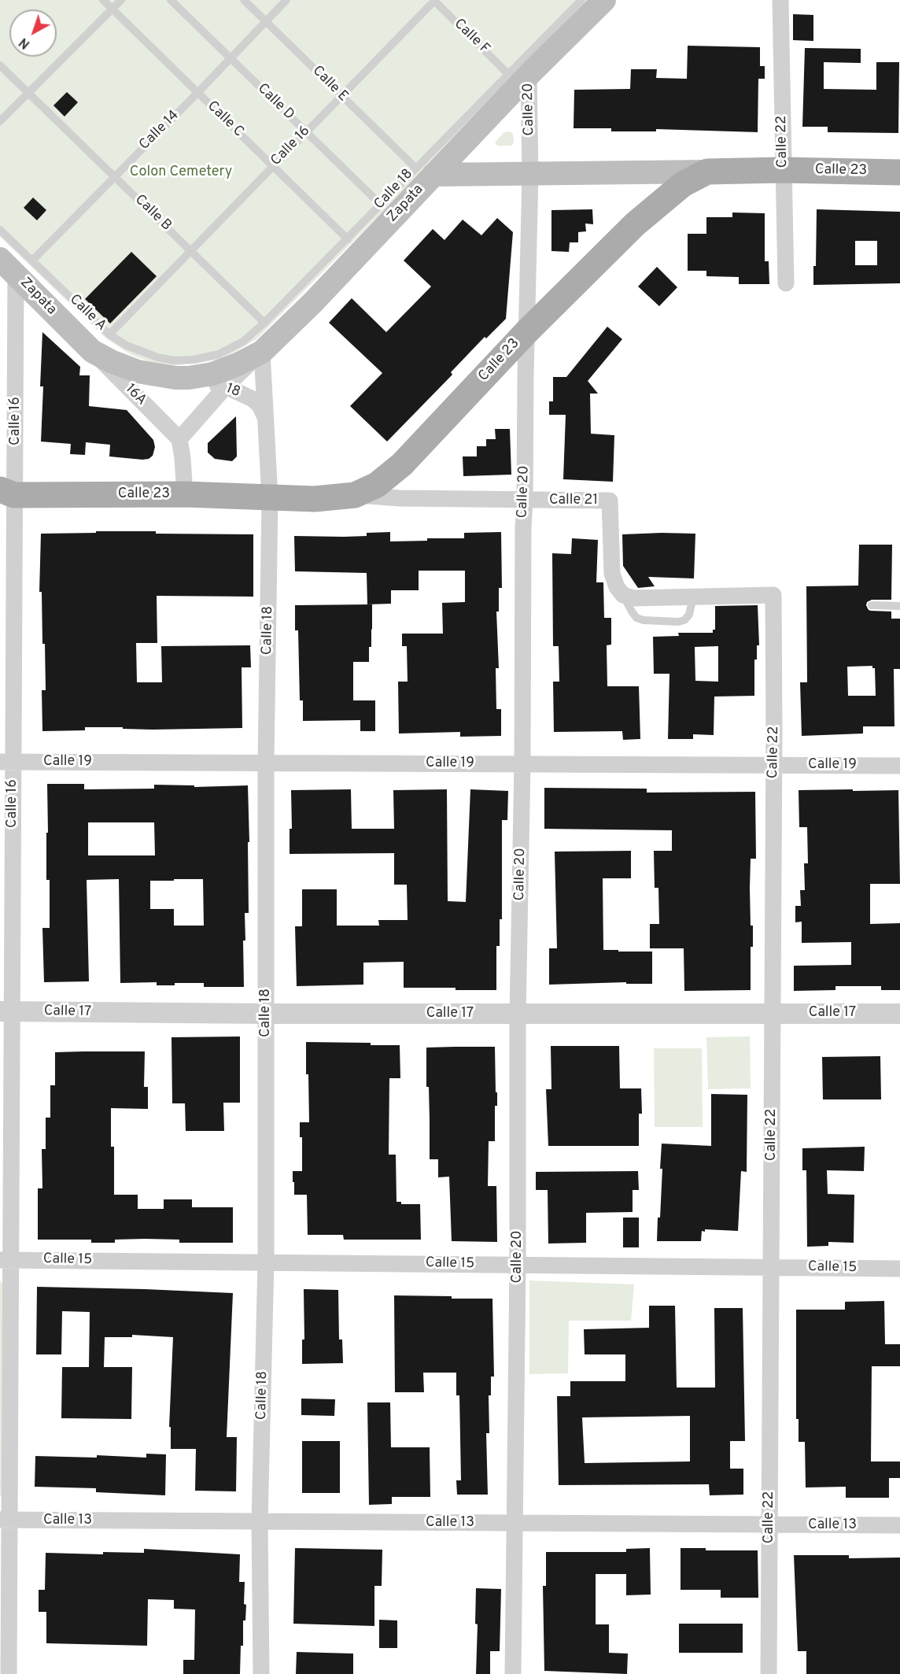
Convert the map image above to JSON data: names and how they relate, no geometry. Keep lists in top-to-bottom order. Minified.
{"streets":{"main road":["Calle 23","Zapata"],"street":["Calle 20","Calle 22","Calle 16","Calle 18","18","16A","Calle 21","Calle 19","Calle 17","Calle 15","Calle 13"],"lane":["Calle F","Calle E","Calle D","Calle C","Calle 14","Calle B","Calle A"]},"crossings":[["Calle F","Calle 20"],["Calle F","Calle 16"],["Calle F","Zapata"],["Calle E","Calle 14"],["Calle E","Calle 16"],["Calle E","Calle 18"],["Calle E","Zapata"],["Calle D","Calle 14"],["Calle D","Calle 16"],["Calle D","Calle 18"],["Calle 20","Calle 23"],["Calle 20","Zapata"],["Calle 20","Calle 21"],["Calle 20","Calle 19"],["Calle 20","Calle 17"],["Calle 20","Calle 15"],["Calle 20","Calle 13"],["Calle C","Calle 14"],["Calle C","Calle 16"],["Calle C","Calle 18"],["Calle 14","Calle 16"],["Calle 14","Zapata"],["Calle 14","Calle B"],["Calle 14","Calle A"],["Calle 22","Calle 23"],["Calle 22","Calle 21"],["Calle 22","Calle 19"],["Calle 22","Calle 17"],["Calle 22","Calle 15"],["Calle 22","Calle 13"],["Calle 16","Calle 23"],["Calle 16","Zapata"],["Calle 16","Calle B"],["Calle 16","Calle A"],["Calle 16","Calle 19"],["Calle 16","Calle 17"],["Calle 16","Calle 15"],["Calle 16","Calle 13"],["Calle 23","Calle 18"],["Calle 23","Calle 21"],["Calle 18","Zapata"],["Calle 18","Calle B"],["Calle 18","Calle A"],["Calle 18","18"],["Calle 18","Calle 19"],["Calle 18","Calle 17"],["Calle 18","Calle 15"],["Calle 18","Calle 13"],["Zapata","Calle A"],["Zapata","18"],["Zapata","16A"],["Calle A","18"]],"parks":["Colon Cemetery"],"north":"bottom left"}
